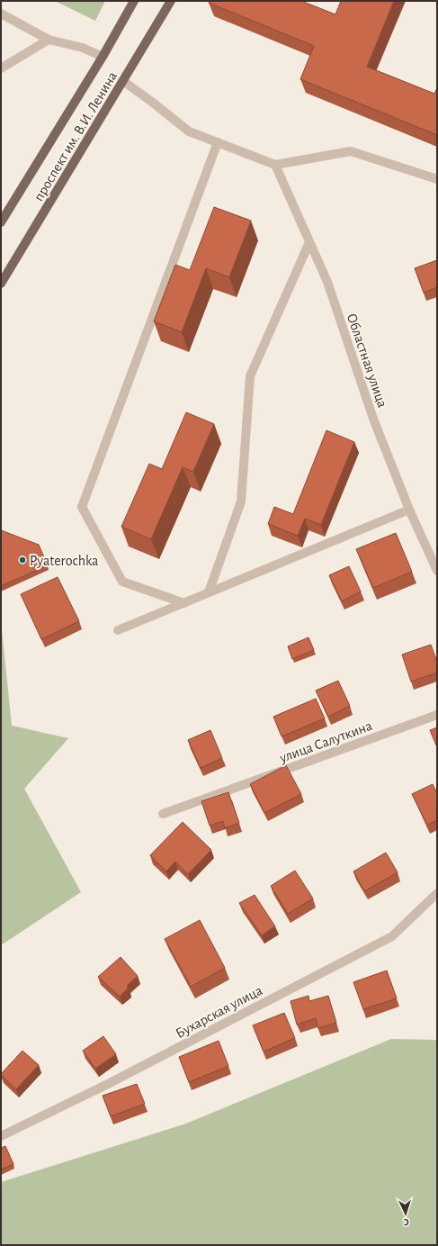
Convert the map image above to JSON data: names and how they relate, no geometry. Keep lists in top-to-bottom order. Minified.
{"streets":{"main road":["проспект им. В.И. Ленина"],"street":["Областная улица","улица Салуткина","Бухарская улица"]},"places":["Pyaterochka"],"north":"bottom"}
